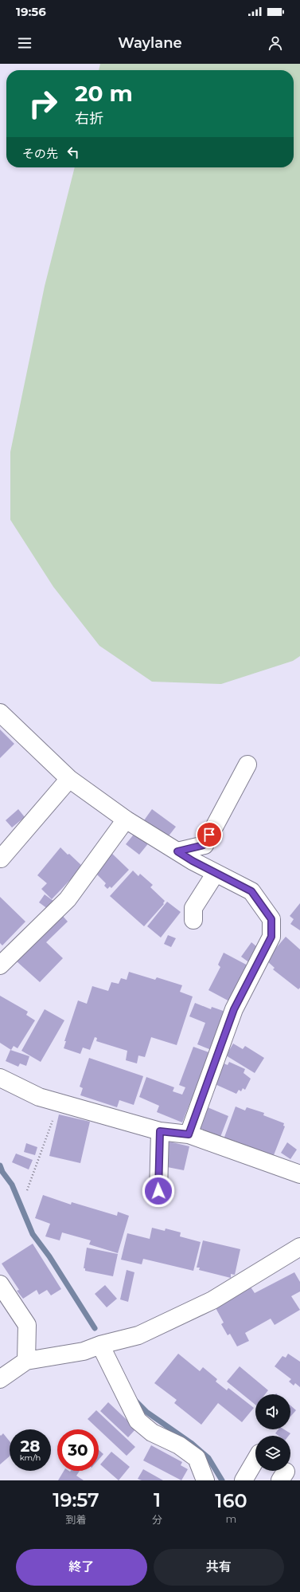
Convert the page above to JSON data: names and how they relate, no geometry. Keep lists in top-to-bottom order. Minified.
{"page":{"status":"19:56","header":"Waylane","turn":["20 m","右折"],"then":"その先","speed":"28 km/h","limit":"30","eta":["19:57","到着","1","分","160","m"],"buttons":["終了","共有"]}}
